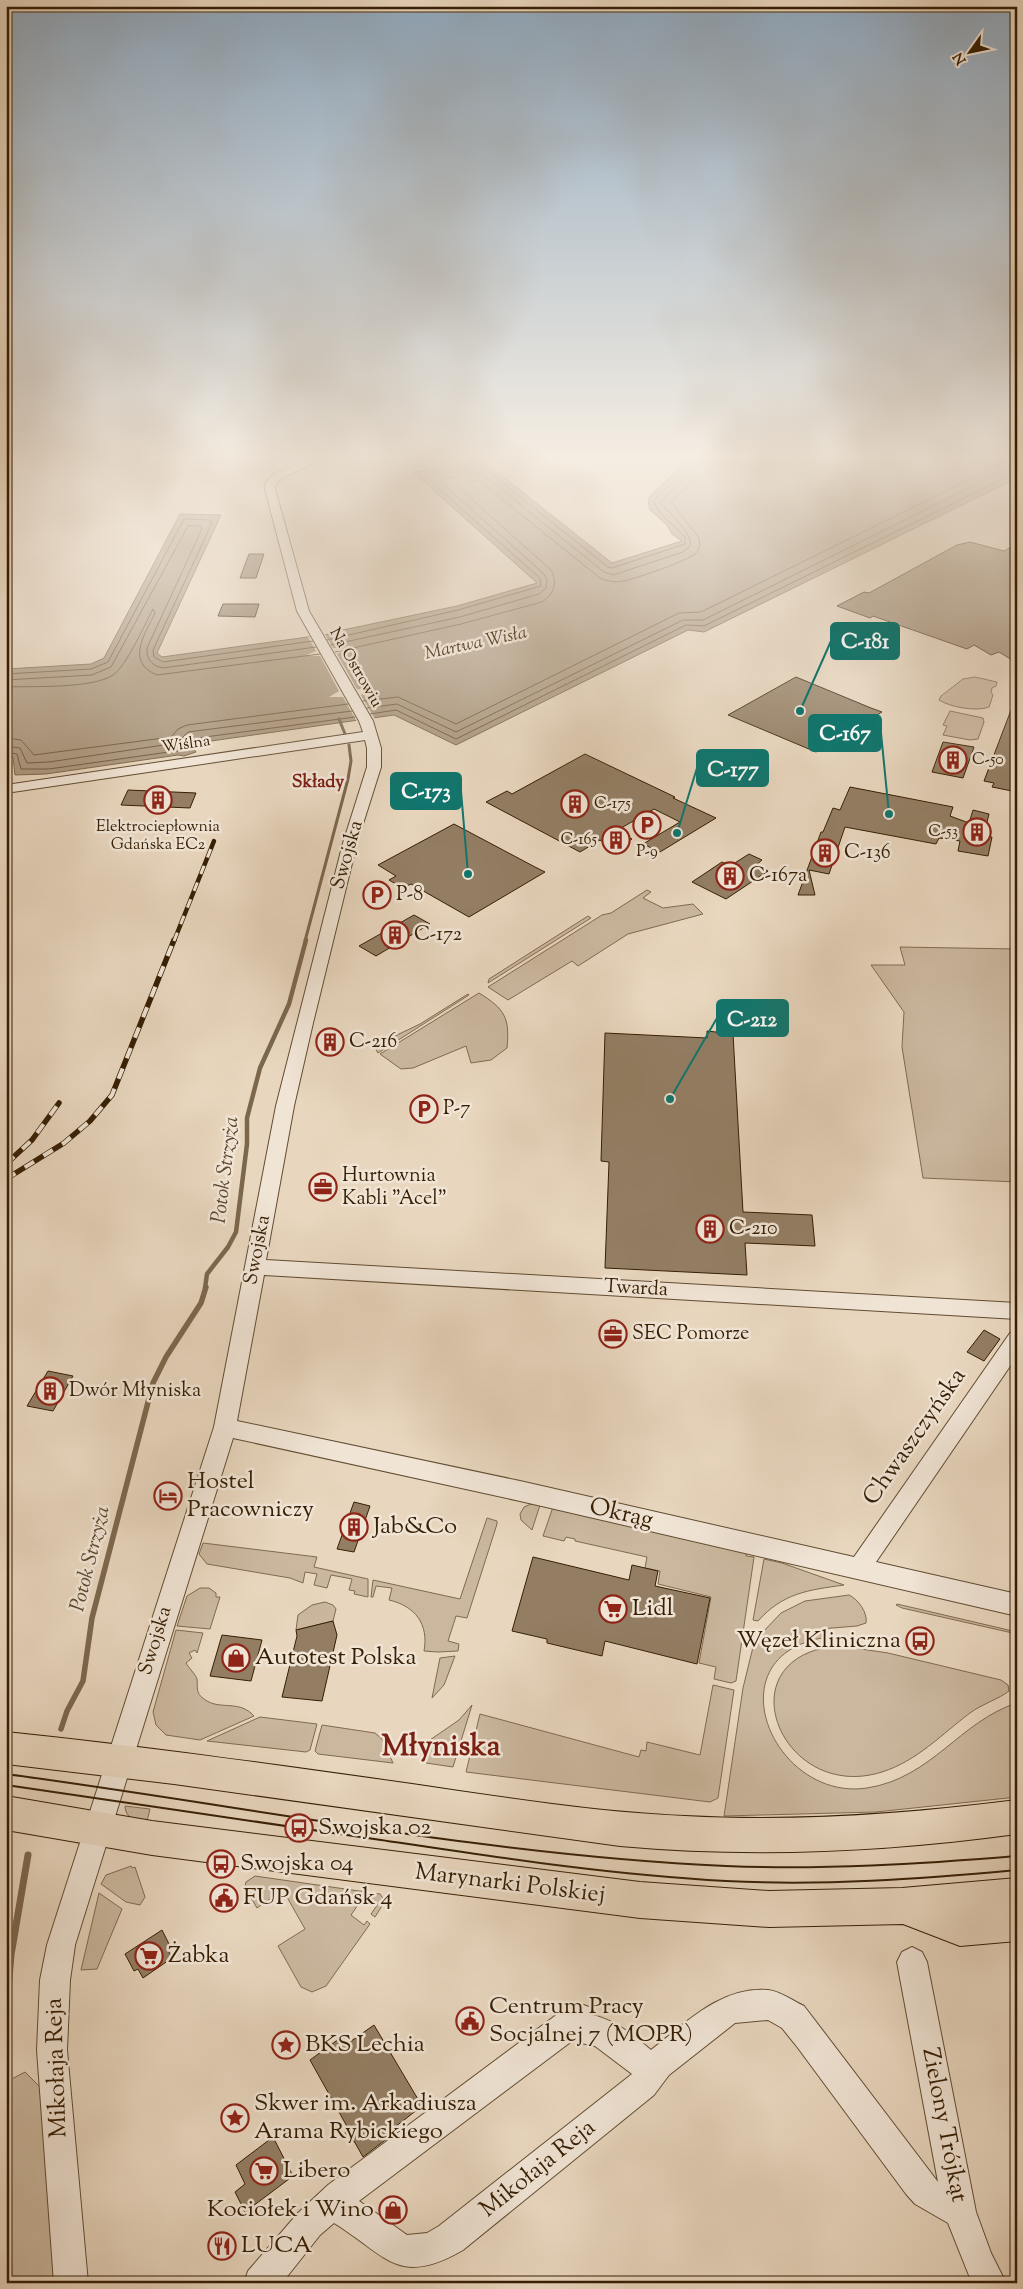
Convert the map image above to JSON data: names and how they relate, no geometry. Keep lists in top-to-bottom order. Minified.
{"streets":{"main road":["Marynarki Polskiej"],"street":["Na Ostrowiu","Wiślna","Swojska","Twarda","Chwaszczyńska","Okrąg","Mikołaja Reja","Zielony Trójkąt"]},"crossings":[["Na Ostrowiu","Wiślna"],["Na Ostrowiu","Swojska"],["Wiślna","Swojska"],["Swojska","Twarda"],["Swojska","Okrąg"],["Swojska","Marynarki Polskiej"],["Swojska","Mikołaja Reja"],["Chwaszczyńska","Okrąg"],["Marynarki Polskiej","Mikołaja Reja"]],"districts":["Składy","Młyniska"],"water":["Martwa Wisła","Potok Strzyża"],"places":{"other":["C-181","C-167","C-177","C-173","C-212"],"building":["C-50","Elektrociepłownia Gdańska EC2","C-175","C-53","C-165","C-136","C-167a","C-172","C-216","C-210","Dwór Młyniska","Jab&Co"],"parking":["P-9","P-8","P-7"],"office":["Hurtownia Kabli \"Acel\"","SEC Pomorze"],"hotel":["Hostel Pracowniczy"],"supermarket":["Lidl","Żabka","Libero"],"bus stop":["Węzeł Kliniczna","Swojska 02","Swojska 04"],"shop":["Autotest Polska","Kociołek i Wino"],"public building":["FUP Gdańsk 4","Centrum Pracy Socjalnej 7 (MOPR)"],"place":["BKS Lechia","Skwer im. Arkadiusza Arama Rybickiego"],"restaurant":["LUCA"]},"north":"bottom left"}
